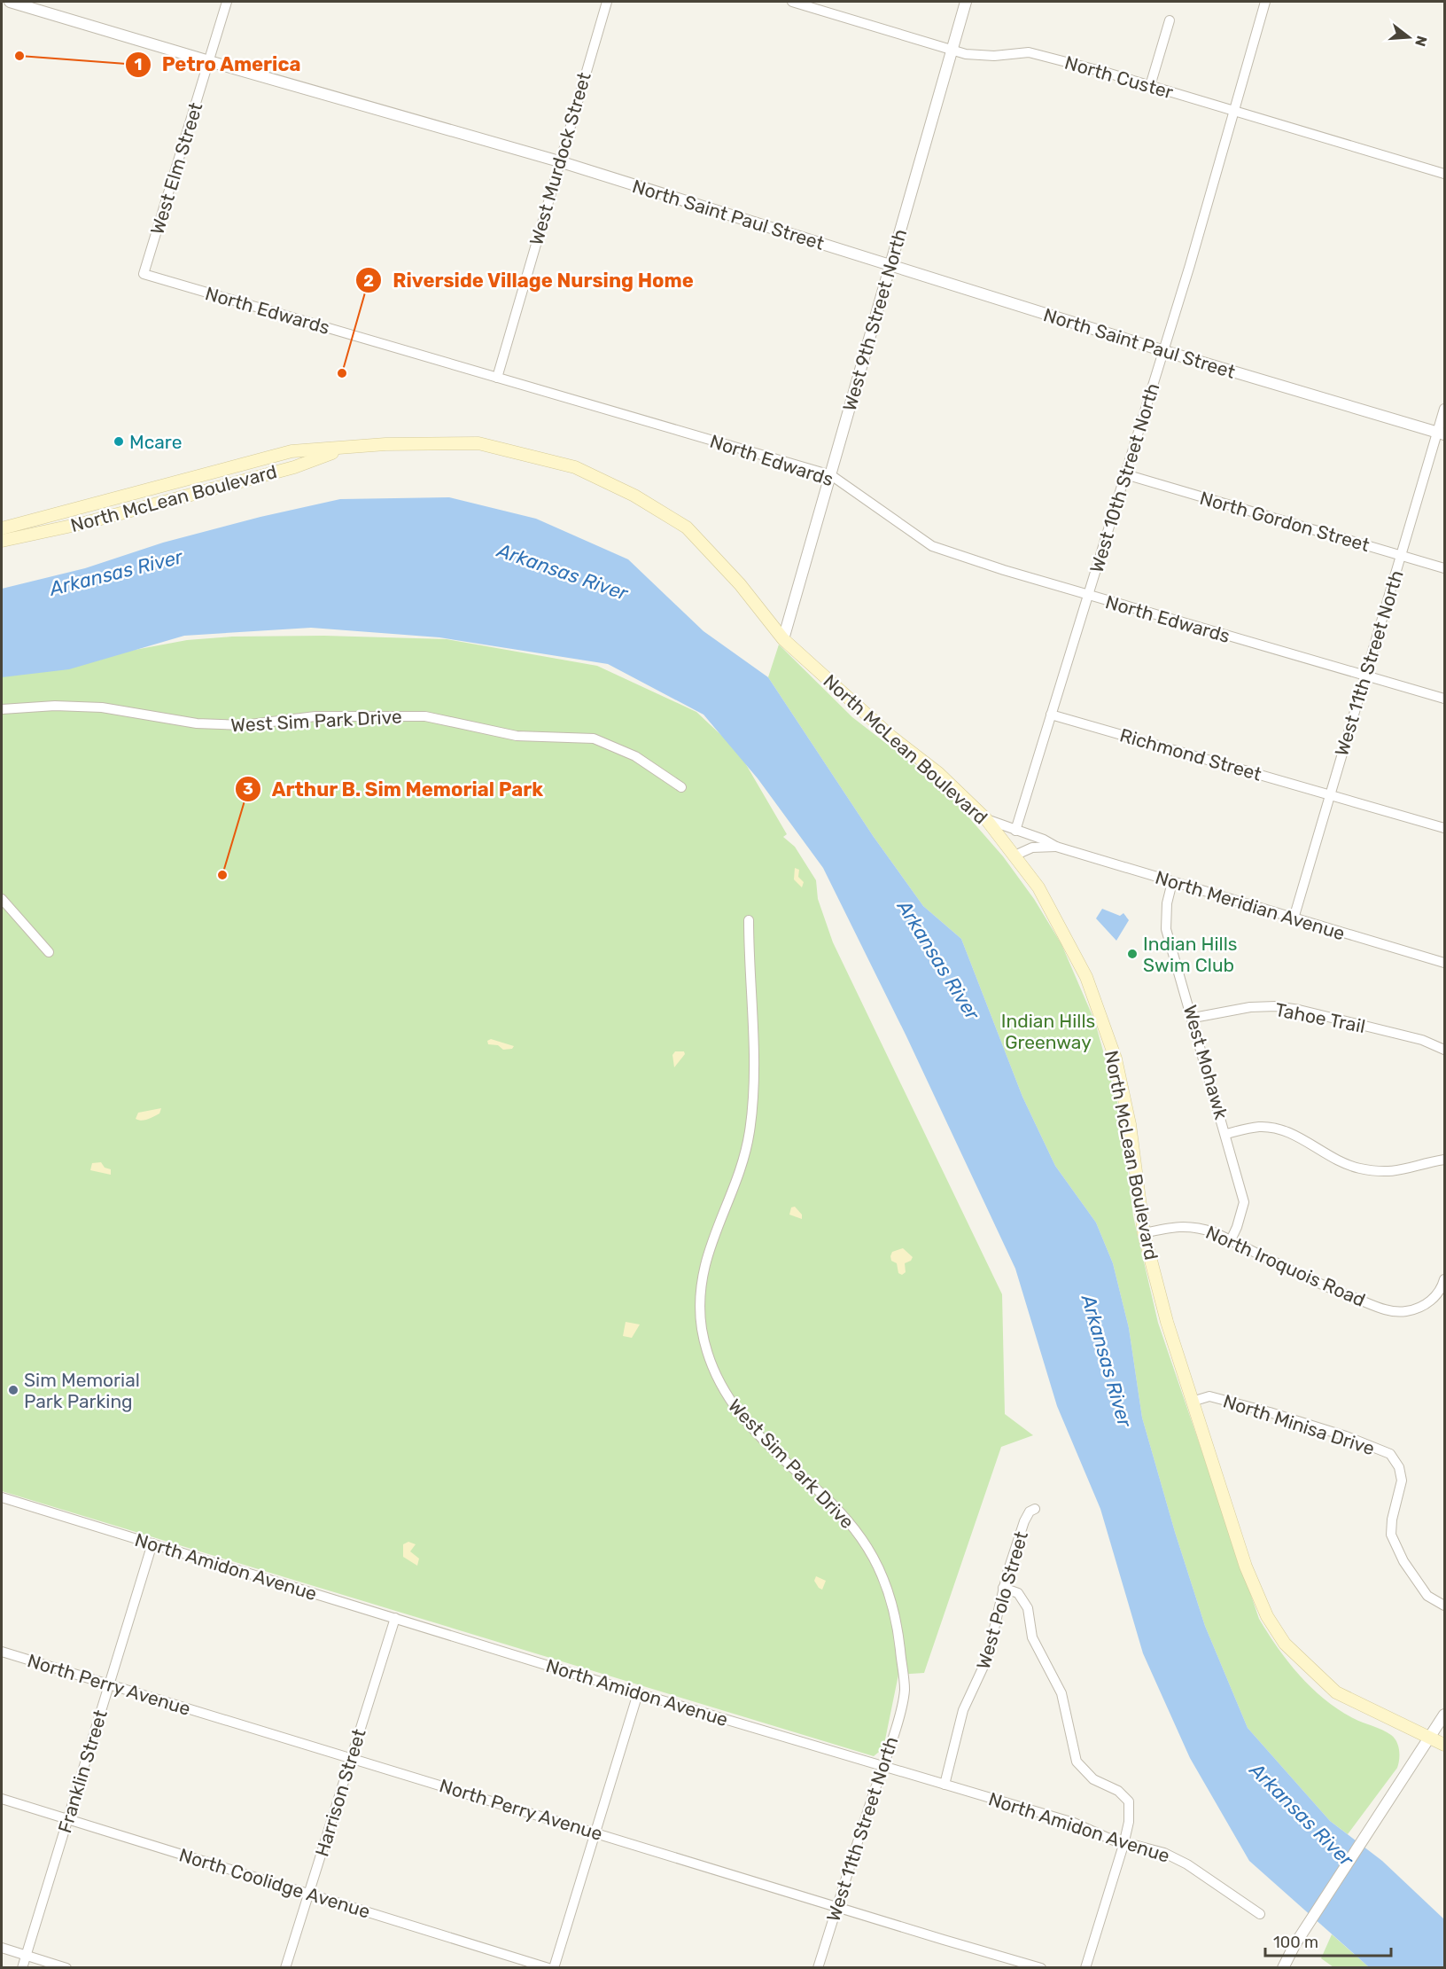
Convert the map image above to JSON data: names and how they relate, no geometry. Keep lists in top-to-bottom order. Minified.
{"streets":{"main road":["North McLean Boulevard"],"street":["North Custer","West Murdock Street","West Elm Street","North Saint Paul Street","North Edwards","West 9th Street North","West 10th Street North","North Gordon Street","West 11th Street North","West Sim Park Drive","Richmond Street","North Meridian Avenue","Tahoe Trail","West Mohawk","North Iroquois Road","North Minisa Drive","North Amidon Avenue","West Polo Street","North Perry Avenue","Franklin Street","Harrison Street","North Coolidge Avenue"]},"crossings":[["North Custer","West 9th Street North"],["North Custer","West 10th Street North"],["West Murdock Street","North Saint Paul Street"],["West Murdock Street","North Edwards"],["West Elm Street","North Saint Paul Street"],["West Elm Street","North Edwards"],["North Saint Paul Street","West 9th Street North"],["North Saint Paul Street","West 10th Street North"],["North Saint Paul Street","West 11th Street North"],["North Edwards","West 9th Street North"],["North Edwards","West 10th Street North"],["North Edwards","West 11th Street North"],["West 9th Street North","North McLean Boulevard"],["West 10th Street North","North Gordon Street"],["West 10th Street North","Richmond Street"],["West 10th Street North","North Meridian Avenue"],["North McLean Boulevard","North Meridian Avenue"],["North McLean Boulevard","North Iroquois Road"],["North McLean Boulevard","North Minisa Drive"],["North Gordon Street","West 11th Street North"],["West 11th Street North","West Sim Park Drive"],["West 11th Street North","Richmond Street"],["West 11th Street North","North Meridian Avenue"],["West 11th Street North","North Amidon Avenue"],["West 11th Street North","North Perry Avenue"],["North Meridian Avenue","West Mohawk"],["Tahoe Trail","West Mohawk"],["West Mohawk","North Iroquois Road"],["North Amidon Avenue","West Polo Street"],["North Amidon Avenue","Franklin Street"],["North Amidon Avenue","Harrison Street"],["North Perry Avenue","Franklin Street"],["North Perry Avenue","Harrison Street"],["Franklin Street","North Coolidge Avenue"],["Harrison Street","North Coolidge Avenue"]],"water":["Arkansas River"],"parks":["Indian Hills Greenway"],"places":["Petro America","Riverside Village Nursing Home","Mcare","Arthur B. Sim Memorial Park","Indian Hills Swim Club","Sim Memorial Park Parking"],"scale_bar":"100 m","north":"right"}
